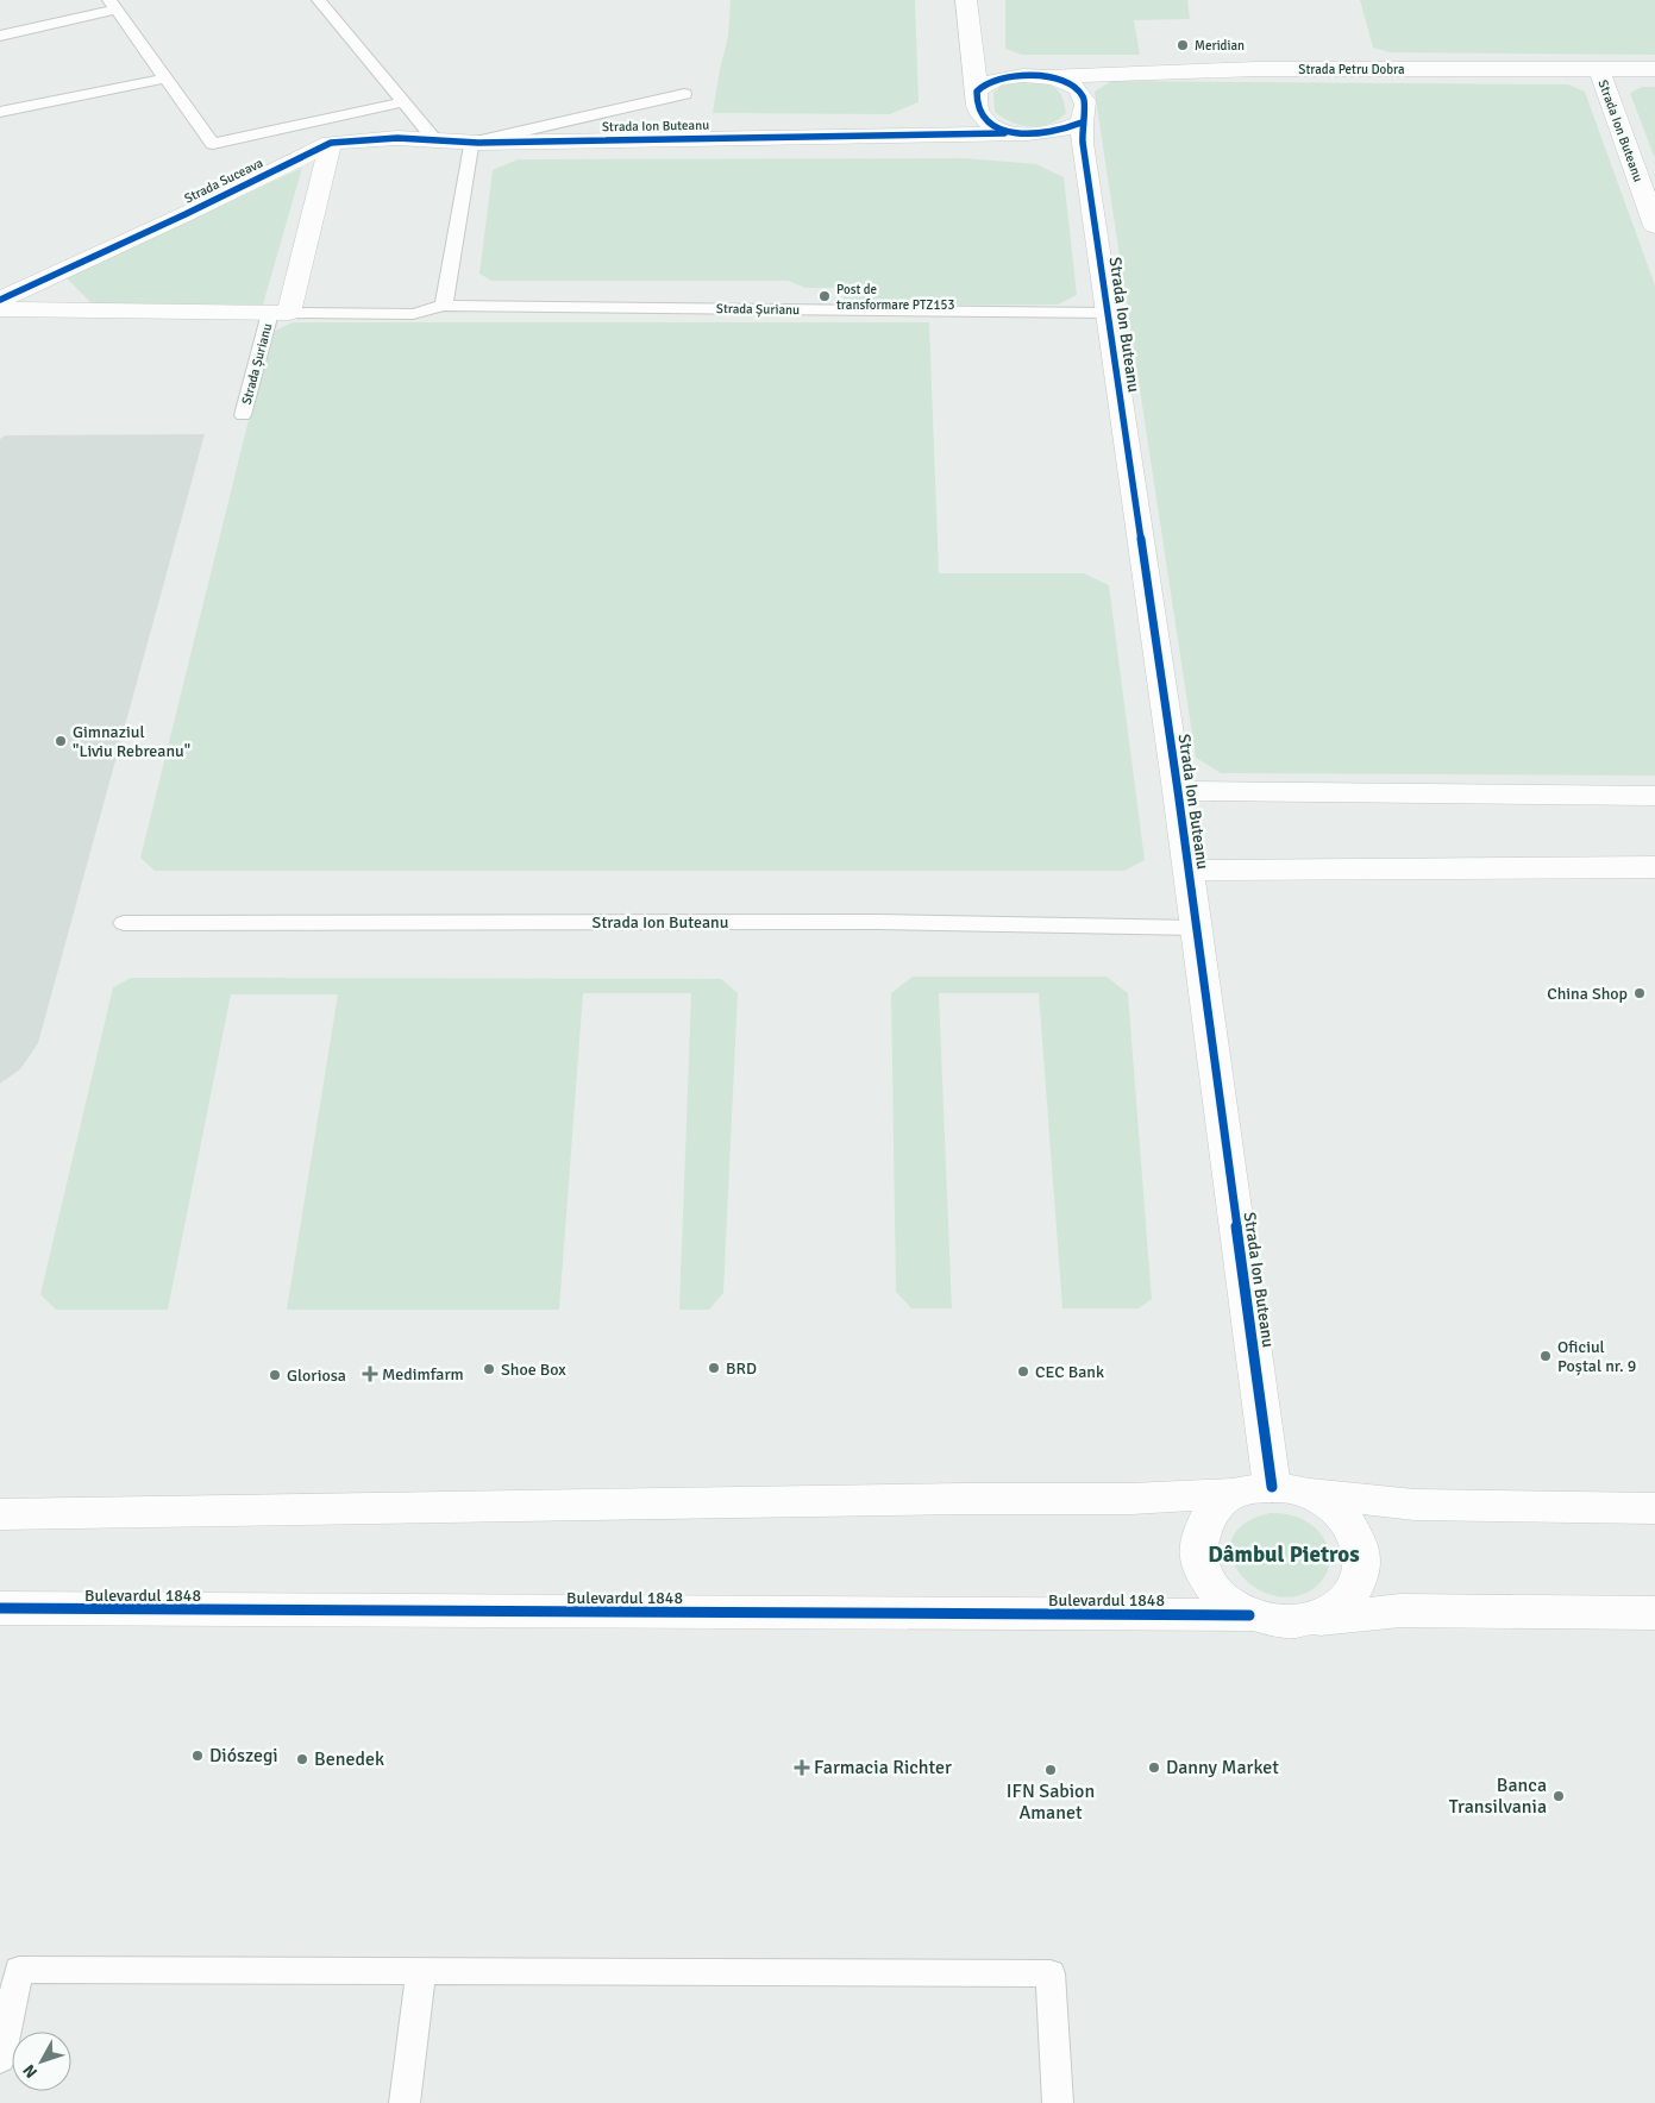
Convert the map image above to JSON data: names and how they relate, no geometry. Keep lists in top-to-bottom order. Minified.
{"streets":{"street":["Strada Petru Dobra","Strada Ion Buteanu","Strada Suceava","Strada Șurianu","Bulevardul 1848"]},"crossings":[["Strada Petru Dobra","Strada Ion Buteanu"],["Strada Ion Buteanu","Strada Suceava"],["Strada Ion Buteanu","Strada Șurianu"],["Strada Ion Buteanu","Bulevardul 1848"],["Strada Suceava","Strada Șurianu"]],"districts":["Dâmbul Pietros"],"places":{"other":["Meridian","Post de transformare PTZ153","Gimnaziul \"Liviu Rebreanu\"","China Shop","Oficiul Poștal nr. 9","BRD","Shoe Box","CEC Bank","Gloriosa","Diószegi","Benedek","Danny Market","IFN Sabion Amanet","Banca Transilvania"],"health":["Medimfarm","Farmacia Richter"]},"north":"bottom left"}
